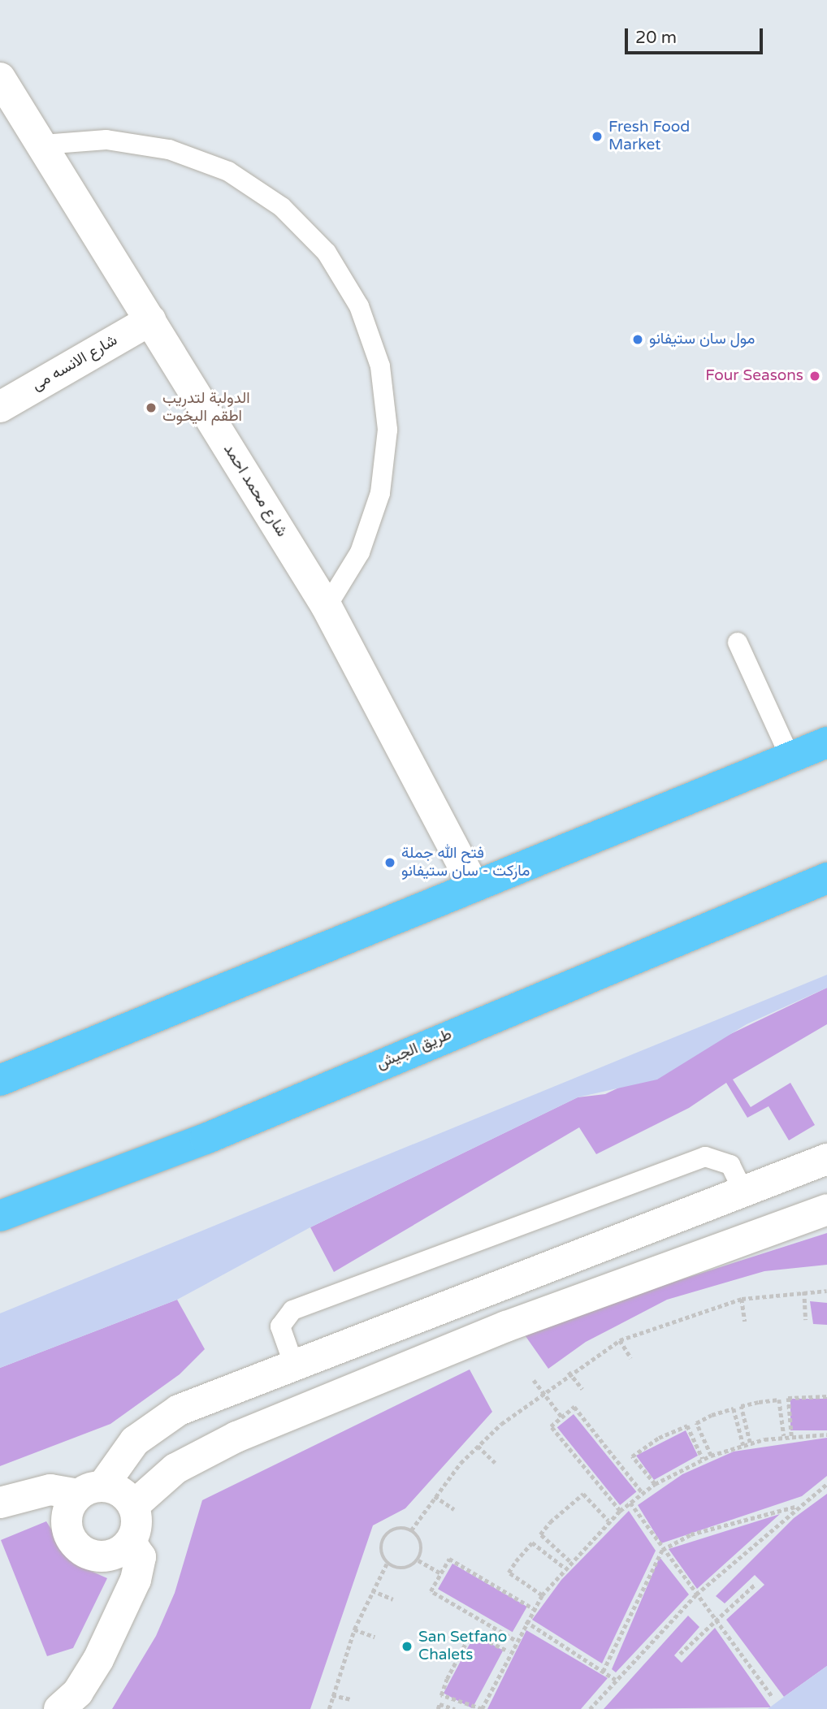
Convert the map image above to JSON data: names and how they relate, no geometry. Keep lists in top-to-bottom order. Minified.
{"streets":{"highway":["طريق الجيش"],"street":["شارع الانسه مى","شارع محمد احمد"]},"crossings":[["شارع الانسه مى","شارع محمد احمد"]],"places":["Fresh Food Market","مول سان ستيفانو","Four Seasons","الدولبة لتدريب اطقم اليخوت","فتح الله جملة ماركت - سان ستيفانو","San Setfano Chalets"],"scale_bar":"20 m"}
